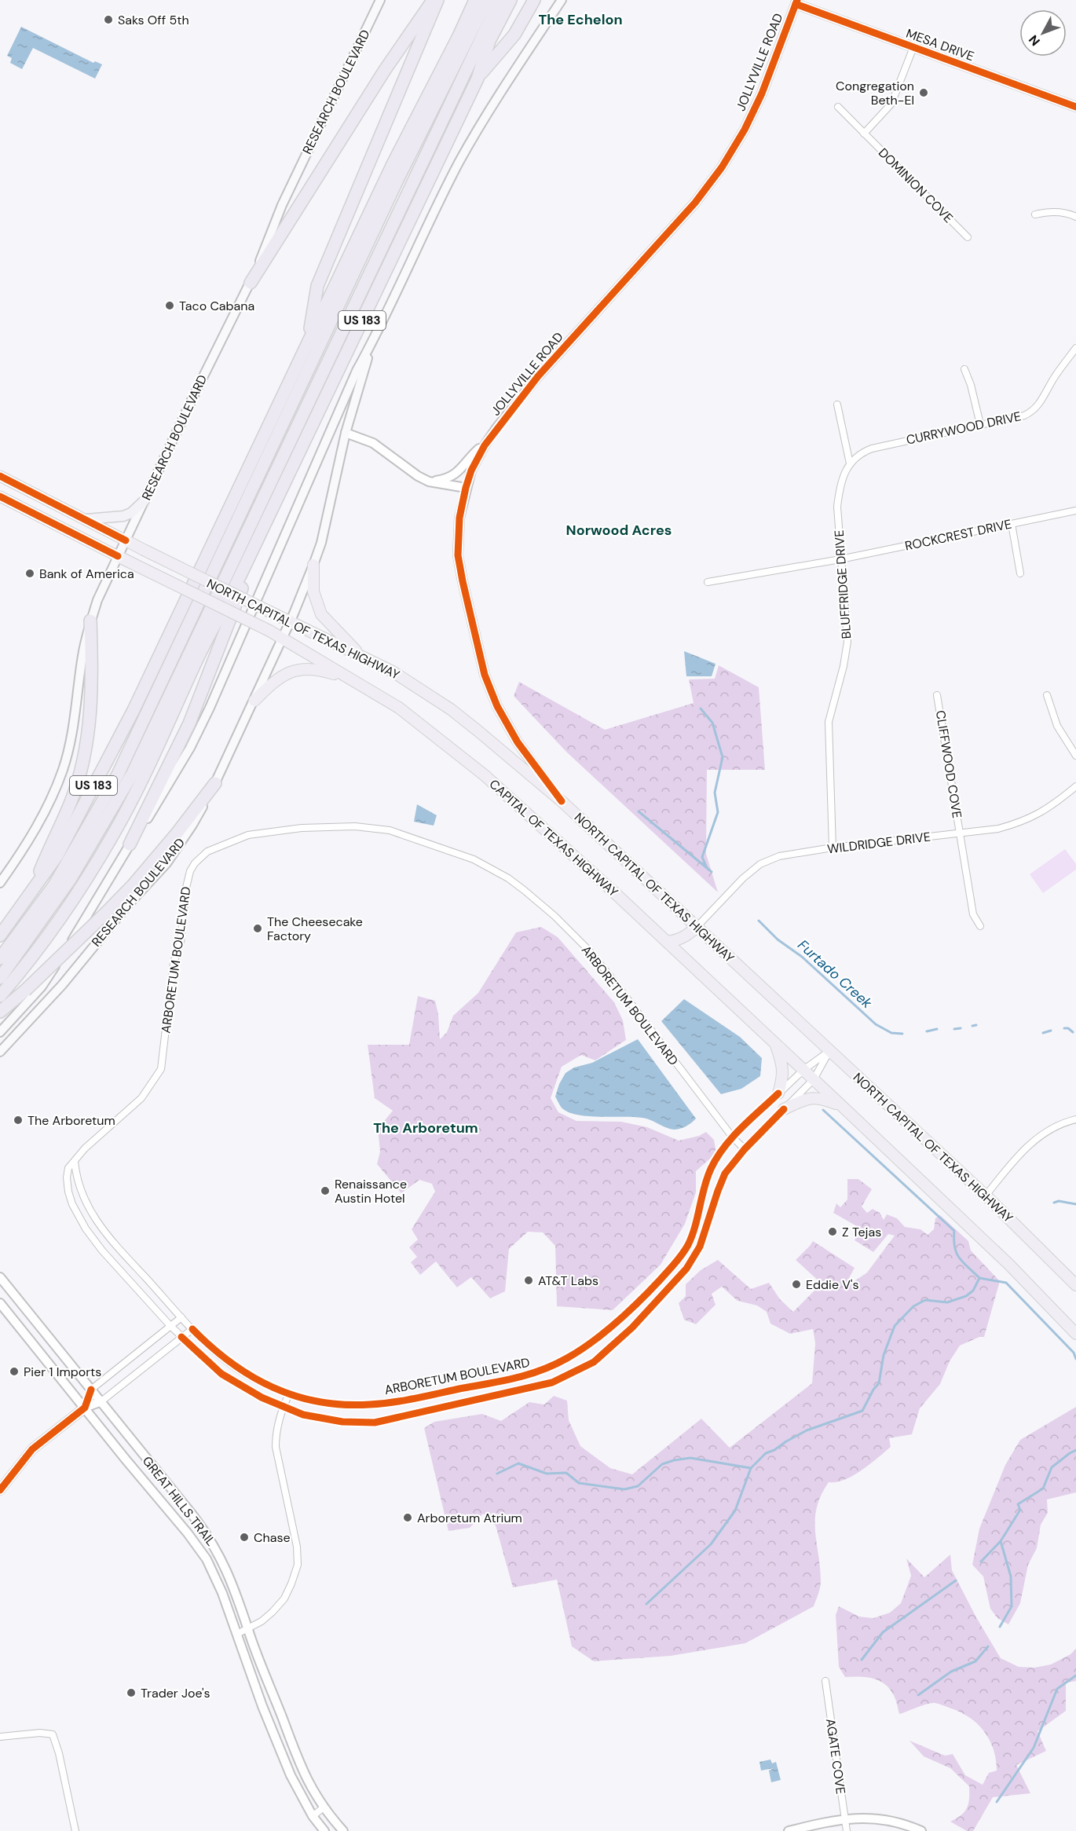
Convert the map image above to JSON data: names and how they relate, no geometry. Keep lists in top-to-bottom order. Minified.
{"streets":{"highway":["US 183","NORTH CAPITAL OF TEXAS HIGHWAY","CAPITAL OF TEXAS HIGHWAY"],"main road":["RESEARCH BOULEVARD"],"street":["MESA DRIVE","JOLLYVILLE ROAD","DOMINION COVE","CURRYWOOD DRIVE","ROCKCREST DRIVE","BLUFFRIDGE DRIVE","CLIFFWOOD COVE","WILDRIDGE DRIVE","ARBORETUM BOULEVARD","GREAT HILLS TRAIL","AGATE COVE"]},"crossings":[["MESA DRIVE","JOLLYVILLE ROAD"],["JOLLYVILLE ROAD","NORTH CAPITAL OF TEXAS HIGHWAY"],["RESEARCH BOULEVARD","NORTH CAPITAL OF TEXAS HIGHWAY"],["RESEARCH BOULEVARD","CAPITAL OF TEXAS HIGHWAY"],["CURRYWOOD DRIVE","BLUFFRIDGE DRIVE"],["ROCKCREST DRIVE","BLUFFRIDGE DRIVE"],["BLUFFRIDGE DRIVE","WILDRIDGE DRIVE"],["NORTH CAPITAL OF TEXAS HIGHWAY","CAPITAL OF TEXAS HIGHWAY"],["NORTH CAPITAL OF TEXAS HIGHWAY","WILDRIDGE DRIVE"],["NORTH CAPITAL OF TEXAS HIGHWAY","ARBORETUM BOULEVARD"],["CLIFFWOOD COVE","WILDRIDGE DRIVE"],["CAPITAL OF TEXAS HIGHWAY","ARBORETUM BOULEVARD"]],"districts":["The Echelon","Norwood Acres","The Arboretum"],"water":["Furtado Creek"],"places":["Saks Off 5th","Congregation Beth-El","Taco Cabana","Bank of America","The Cheesecake Factory","The Arboretum","Renaissance Austin Hotel","Z Tejas","AT&T Labs","Eddie V's","Pier 1 Imports","Arboretum Atrium","Chase","Trader Joe's"],"north":"bottom left"}
